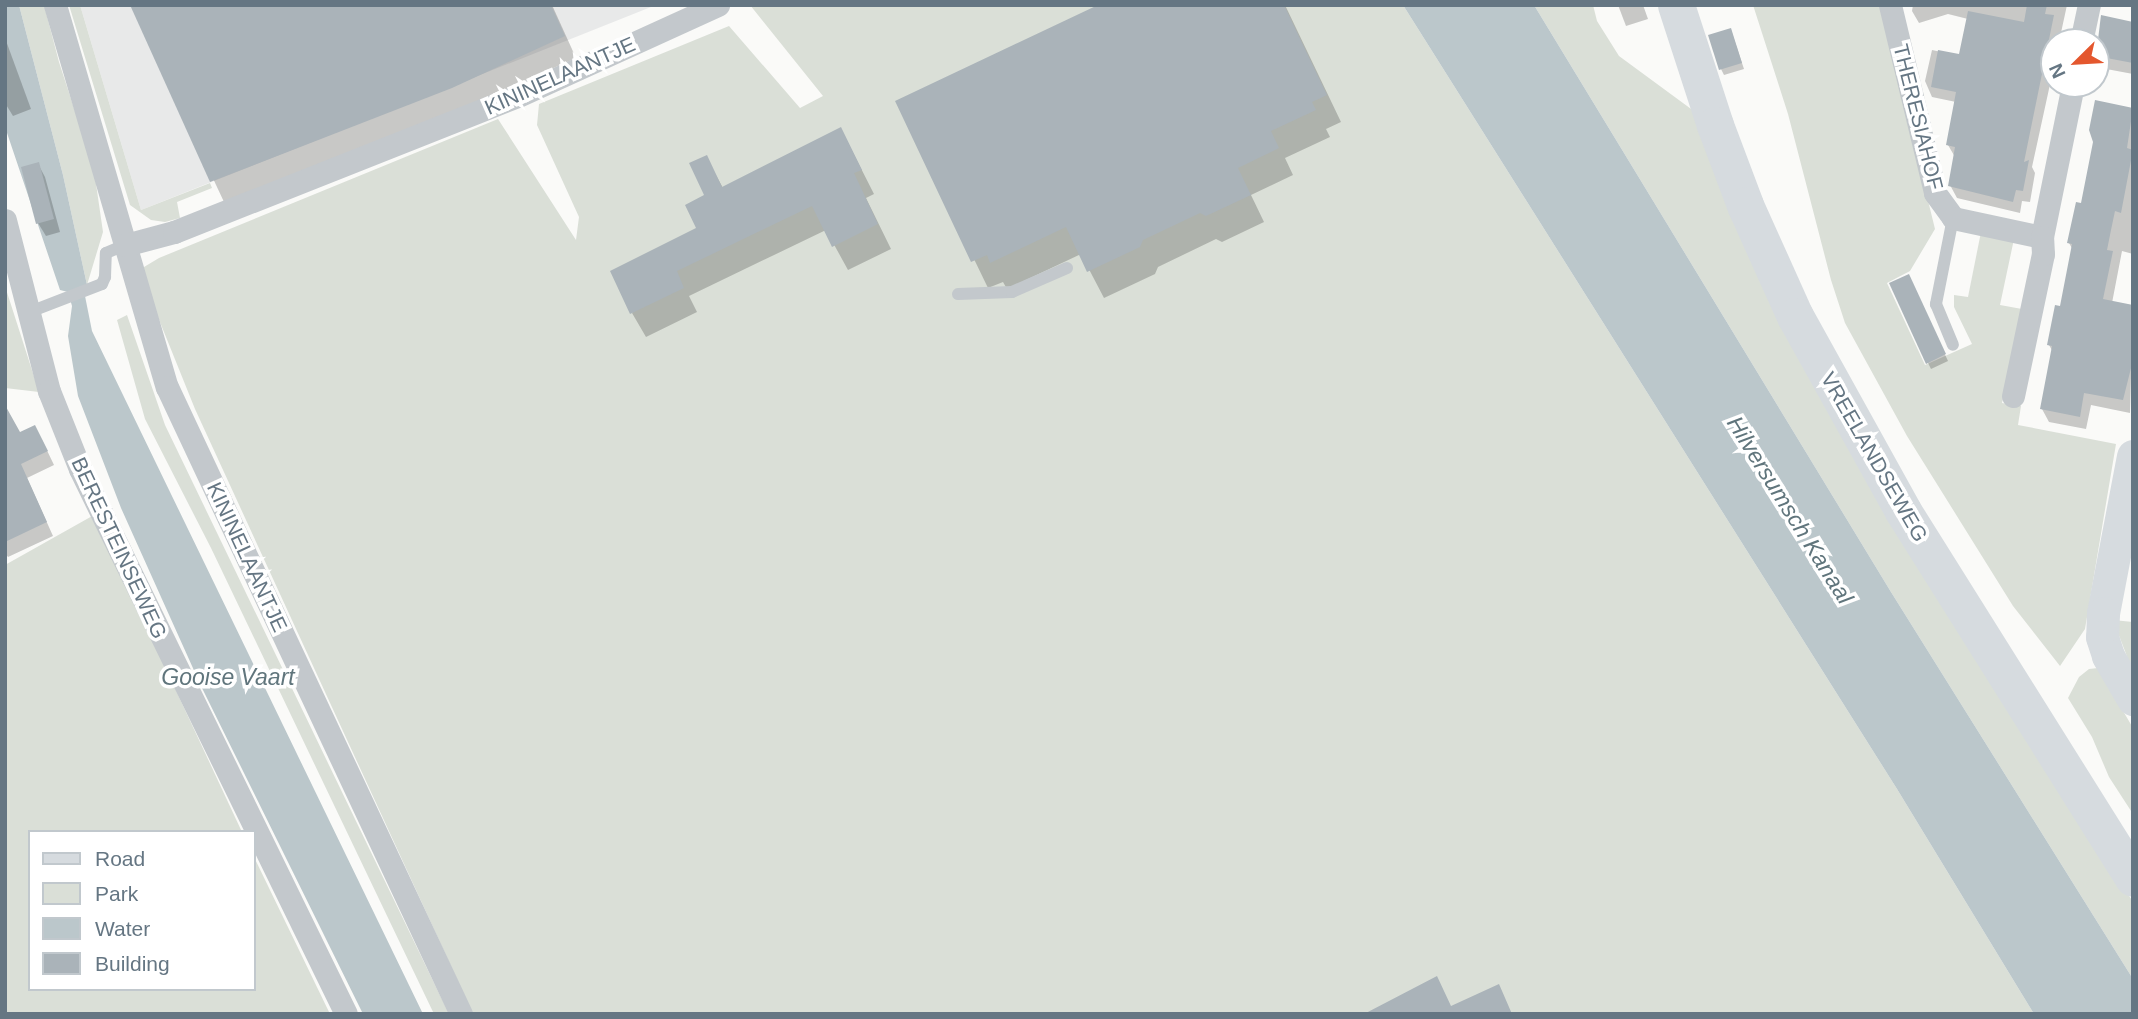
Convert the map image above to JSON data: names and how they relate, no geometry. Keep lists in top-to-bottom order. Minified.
{"streets":{"main road":["VREELANDSEWEG"],"street":["KININELAANTJE","THERESIAHOF","BERESTEINSEWEG"]},"crossings":[["KININELAANTJE","BERESTEINSEWEG"]],"water":["Hilversumsch Kanaal","Gooise Vaart"],"legend":["Road","Park","Water","Building"],"north":"bottom left"}
